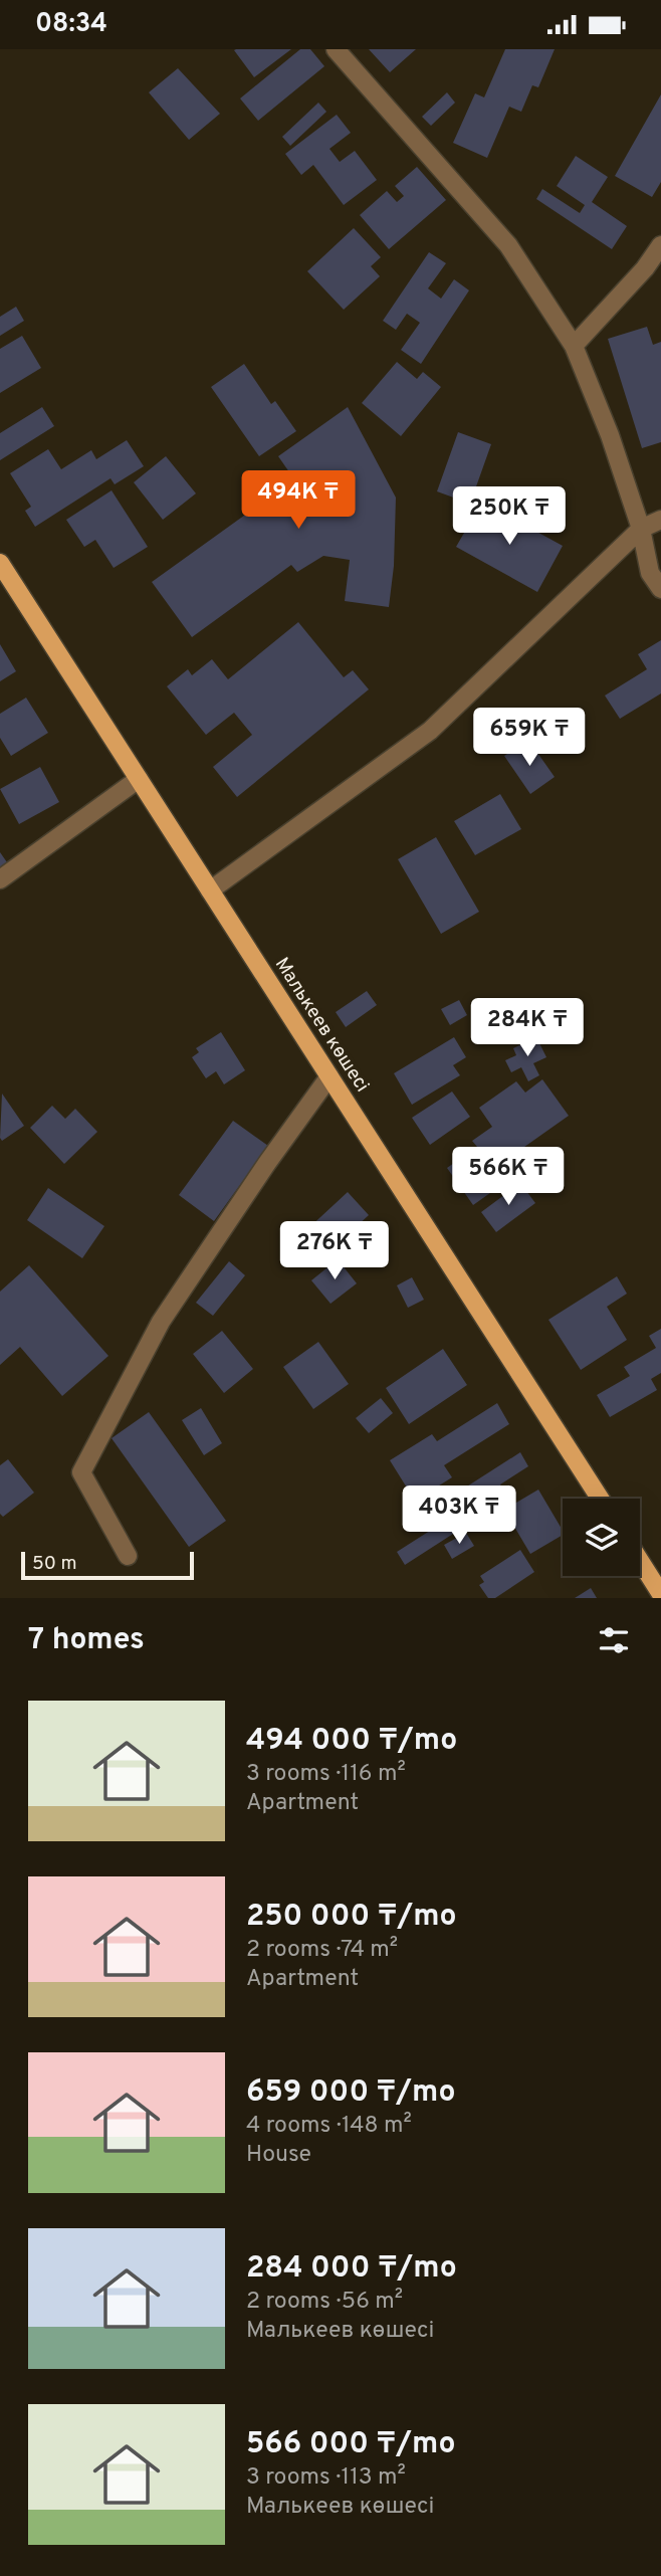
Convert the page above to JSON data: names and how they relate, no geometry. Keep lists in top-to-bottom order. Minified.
{"streets":{"main road":["Малькеев көшесі"]},"scale_bar":"50 m","page":{"status":"08:34","price":["494K ₸","250K ₸","659K ₸","284K ₸","566K ₸","276K ₸","403K ₸"],"scale":"50 m","heading":"7 homes","list":[{"name":"494 000 ₸/mo","note":"3 rooms · 116 m² · Apartment"},{"name":"250 000 ₸/mo","note":"2 rooms · 74 m² · Apartment"},{"name":"659 000 ₸/mo","note":"4 rooms · 148 m² · House"},{"name":"284 000 ₸/mo","note":"2 rooms · 56 m² · Малькеев көшесі"},{"name":"566 000 ₸/mo","note":"3 rooms · 113 m² · Малькеев көшесі"}]}}
